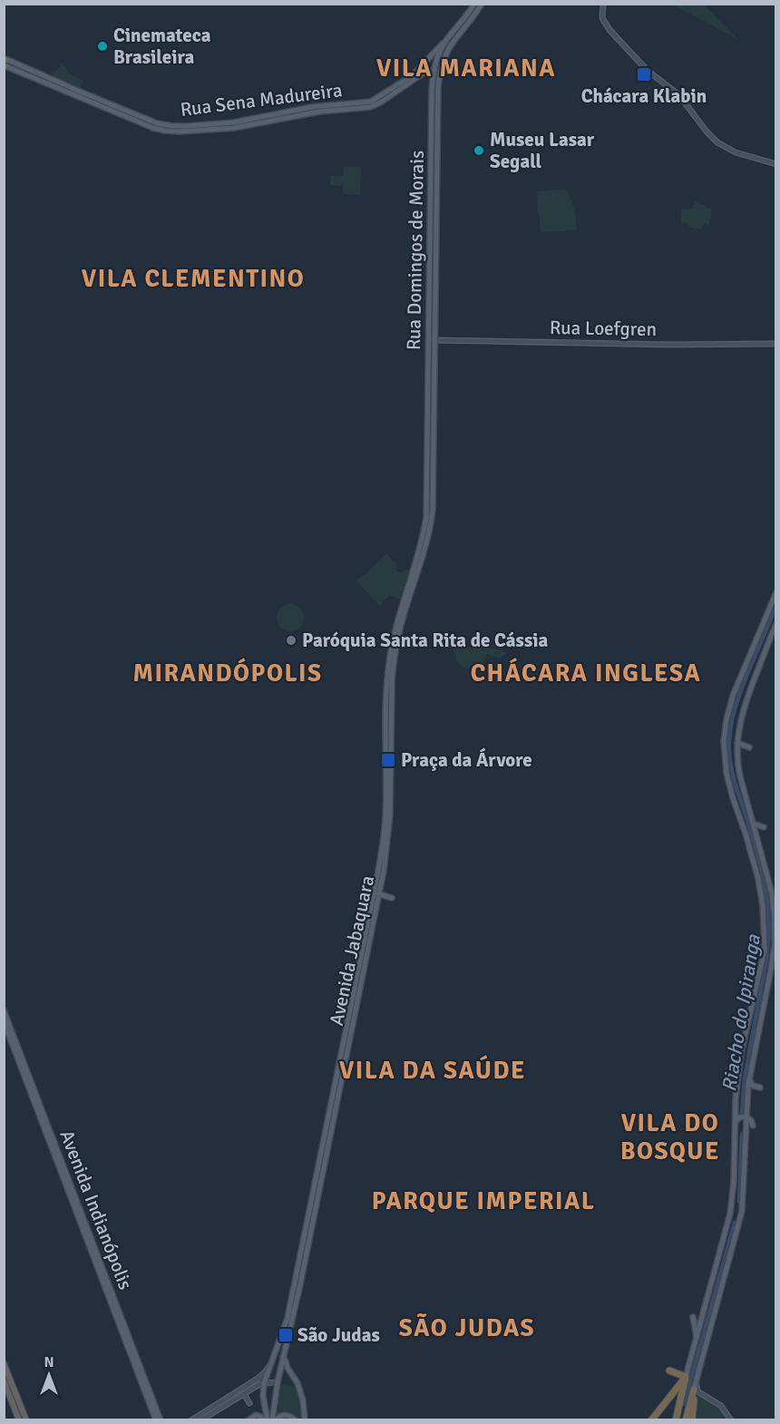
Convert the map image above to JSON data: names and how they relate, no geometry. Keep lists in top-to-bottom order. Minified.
{"streets":{"main road":["Rua Sena Madureira","Rua Domingos de Morais","Rua Loefgren","Avenida Jabaquara","Avenida Indianópolis"]},"crossings":[["Rua Sena Madureira","Rua Domingos de Morais"],["Rua Domingos de Morais","Rua Loefgren"],["Rua Domingos de Morais","Avenida Jabaquara"]],"districts":["VILA MARIANA","VILA CLEMENTINO","MIRANDÓPOLIS","CHÁCARA INGLESA","VILA DA SAÚDE","VILA DO BOSQUE","PARQUE IMPERIAL","SÃO JUDAS"],"water":["Riacho do Ipiranga"],"places":{"other":["Cinemateca Brasileira","Museu Lasar Segall","Paróquia Santa Rita de Cássia"],"transit":["Chácara Klabin","Praça da Árvore","São Judas"]},"north":"top"}
